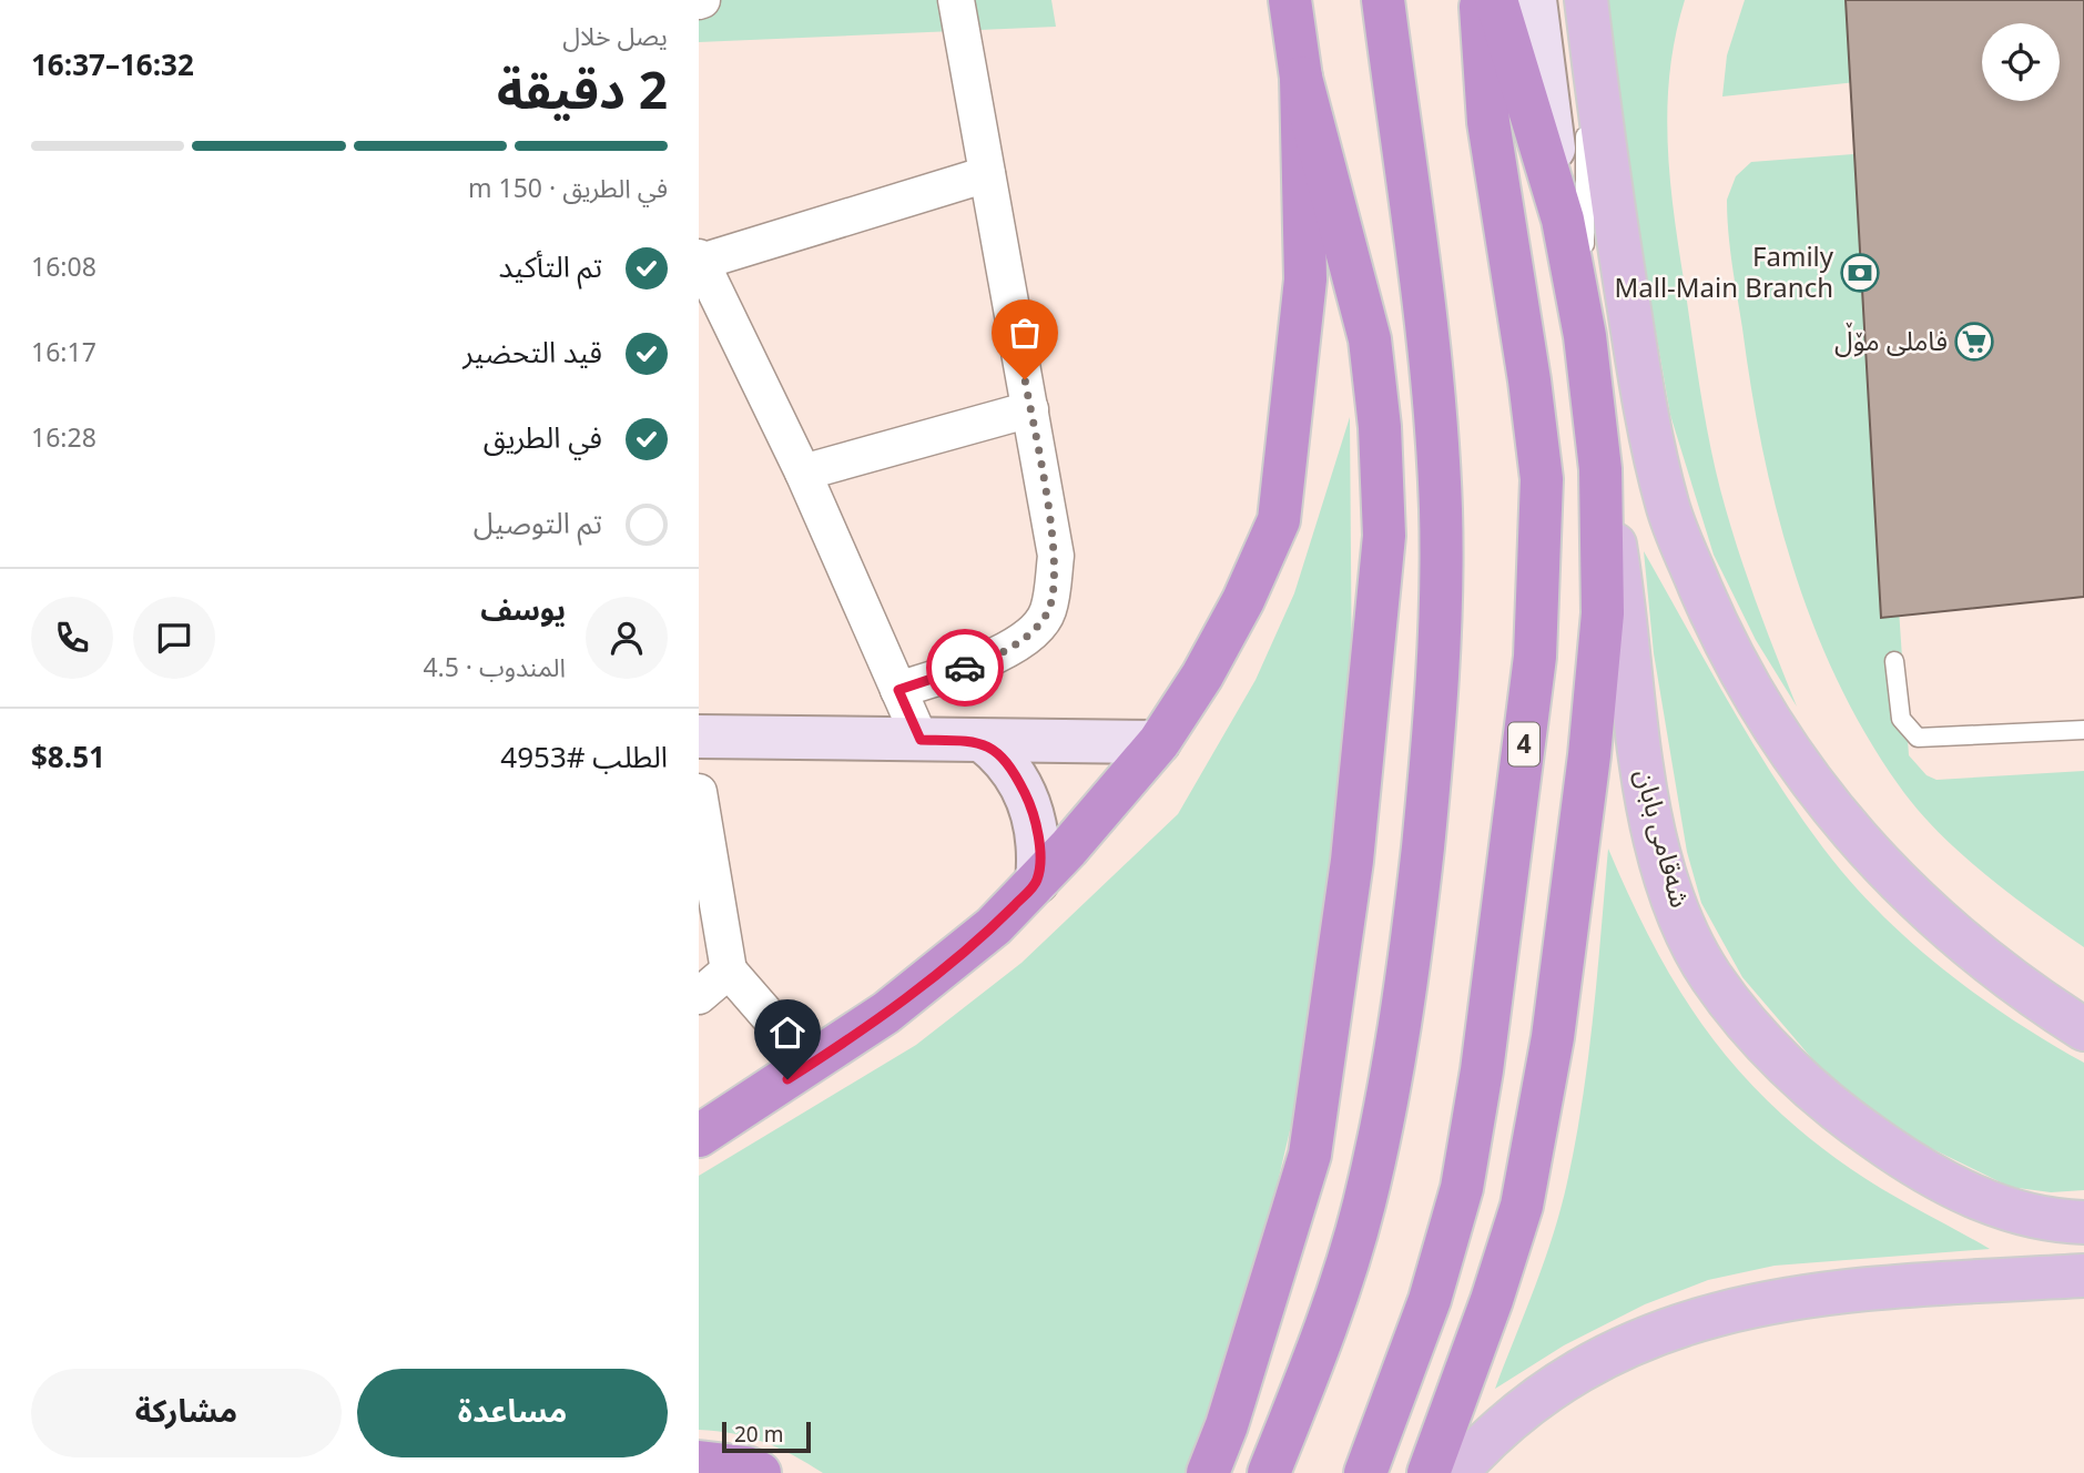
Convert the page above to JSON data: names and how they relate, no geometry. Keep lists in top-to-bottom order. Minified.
{"streets":{"highway":["4"],"main road":["شەقامی بابان"]},"places":{"bank":["Family Mall-Main Branch"],"supermarket":["فاملی مۆڵ"]},"scale_bar":"20 m","page":{"heading":["2 دقيقة","يصل خلال","16:32–16:37"],"panel":["يوسف","المندوب · 4.5","الطلب #4953","$8.51"],"bar":"في الطريق · 150 m","list":[["تم التأكيد","16:08"],["قيد التحضير","16:17"],["في الطريق","16:28"],"تم التوصيل"],"buttons":["مساعدة","مشاركة"],"scale":"20 m"}}
